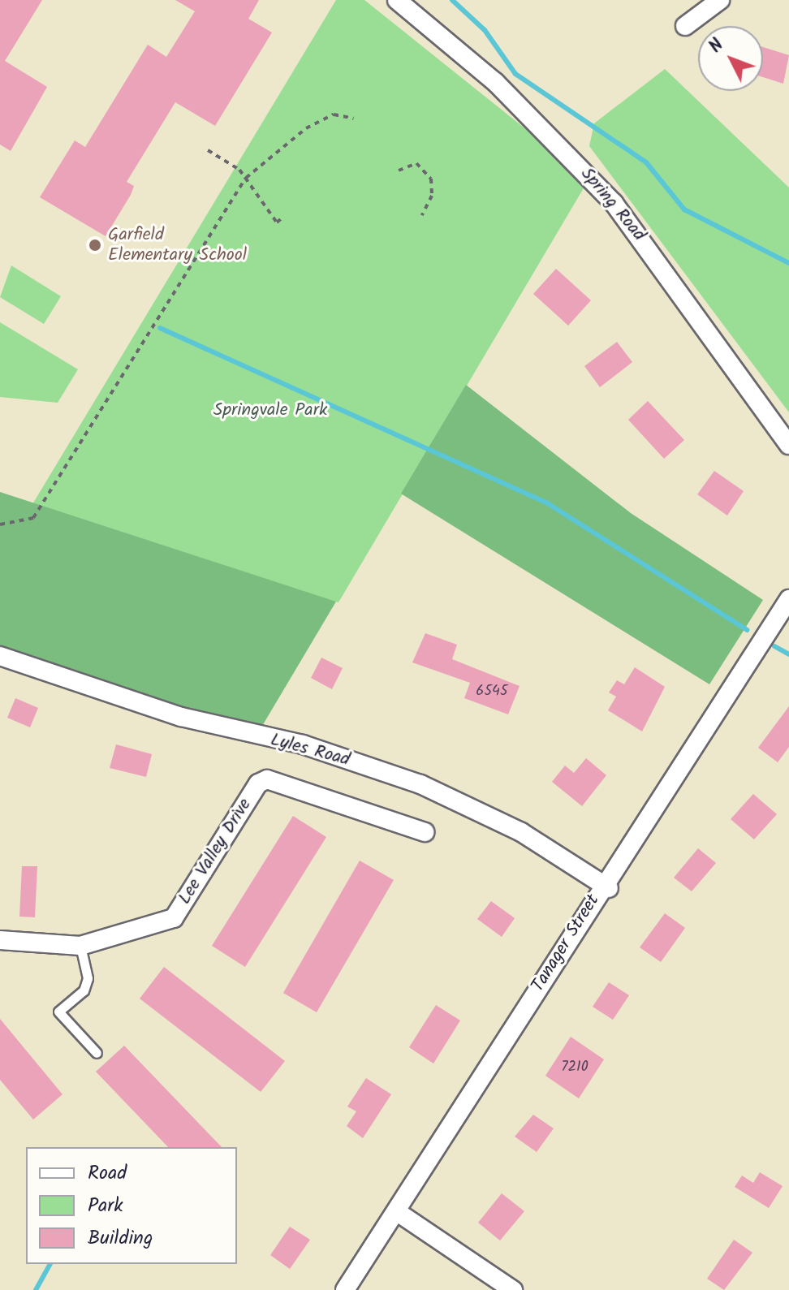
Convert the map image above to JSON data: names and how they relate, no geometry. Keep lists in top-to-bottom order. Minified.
{"streets":{"street":["Spring Road","Lyles Road","Lee Valley Drive","Tanager Street"]},"crossings":[["Lyles Road","Tanager Street"]],"parks":["Springvale Park"],"places":["Garfield Elementary School"],"house_numbers":["6545","7210"],"legend":["Road","Park","Building"],"north":"top left"}
